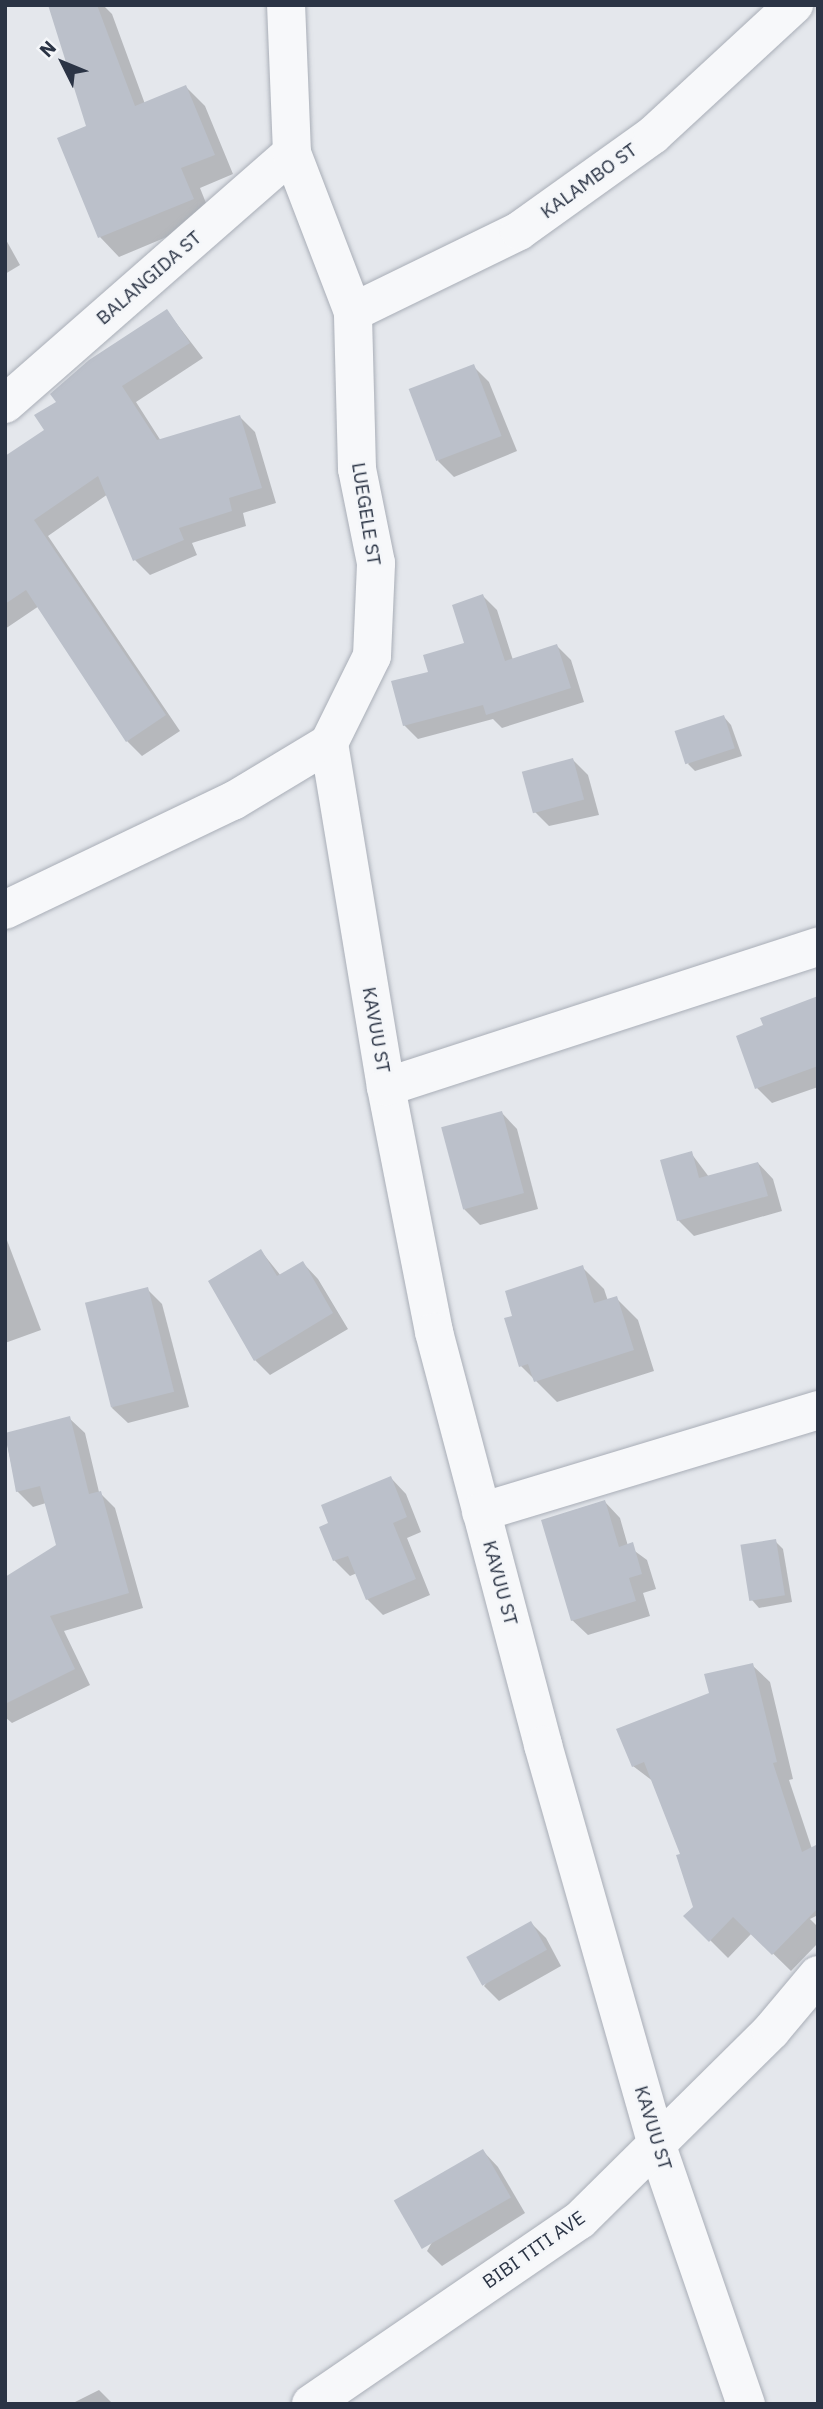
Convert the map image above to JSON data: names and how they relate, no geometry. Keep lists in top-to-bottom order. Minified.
{"streets":{"street":["KALAMBO ST","BALANGIDA ST","LUEGELE ST","KAVUU ST","BIBI TITI AVE"]},"crossings":[["KALAMBO ST","LUEGELE ST"],["BALANGIDA ST","LUEGELE ST"],["LUEGELE ST","KAVUU ST"],["KAVUU ST","BIBI TITI AVE"]],"north":"top left"}
